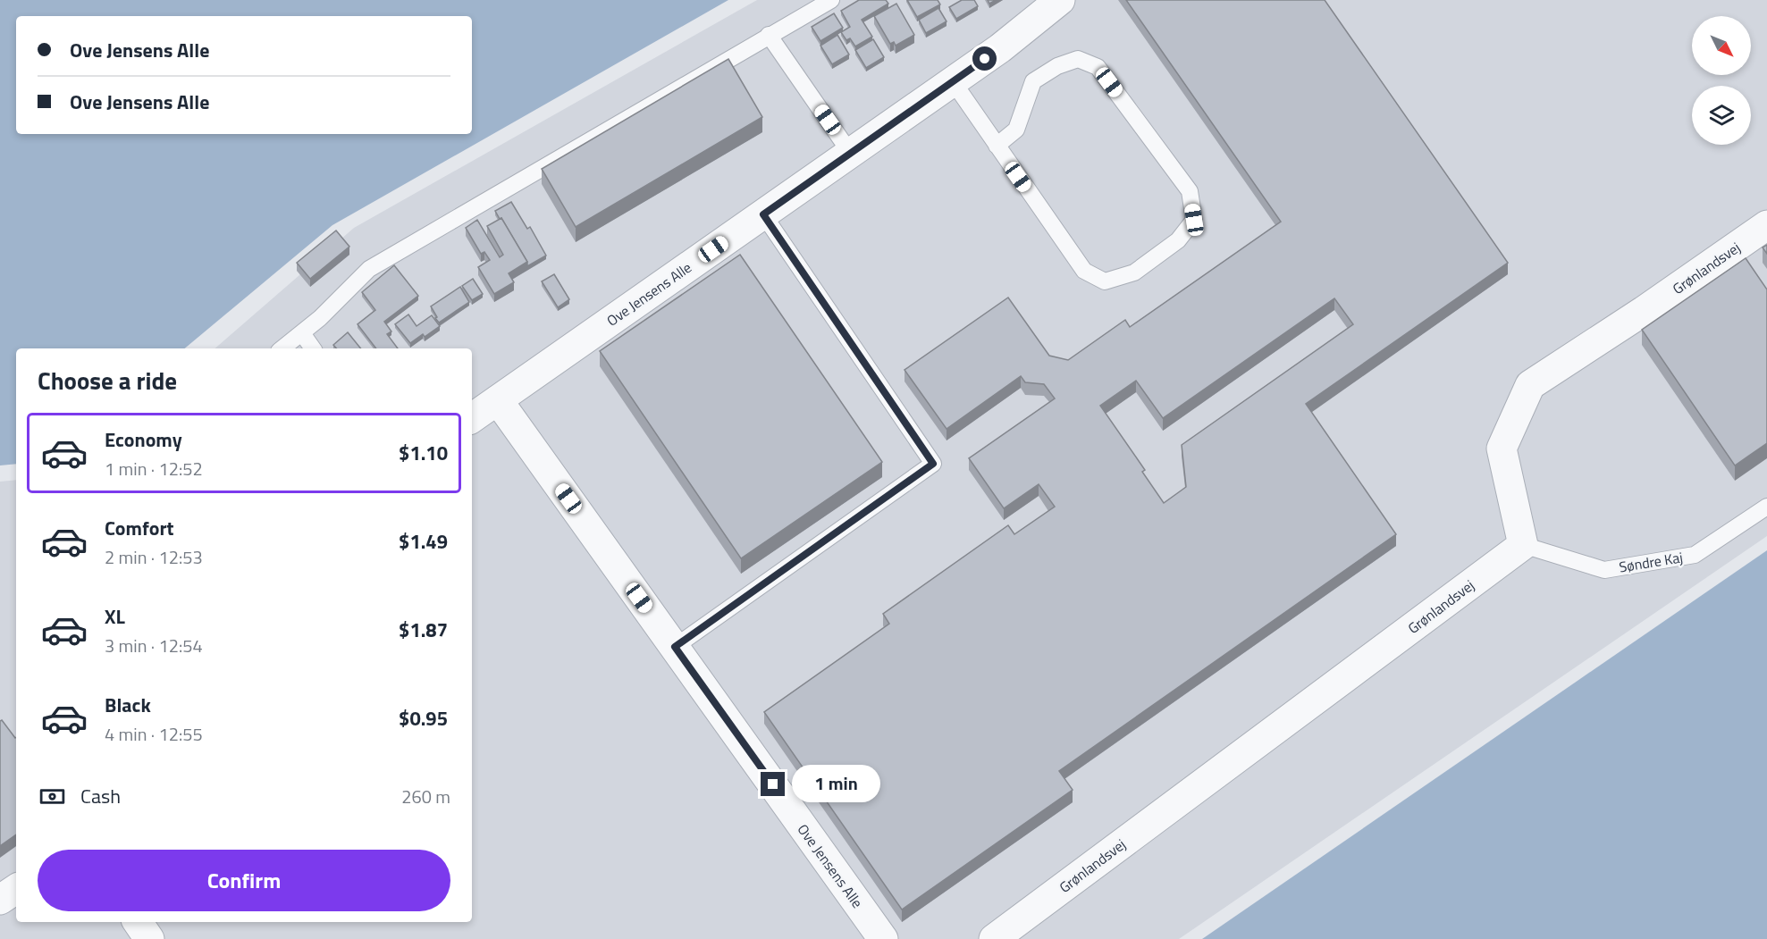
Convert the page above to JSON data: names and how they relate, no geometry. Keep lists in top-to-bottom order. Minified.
{"streets":{"street":["Grønlandsvej","Ove Jensens Alle"],"lane":["Søndre Kaj"]},"crossings":[["Grønlandsvej","Søndre Kaj"]],"north":"bottom right","page":{"banner":["Ove Jensens Alle","Ove Jensens Alle"],"heading":"Choose a ride","list":[{"name":"Economy","note":"1 min · 12:52","value":"$1.10"},{"name":"Comfort","note":"2 min · 12:53","value":"$1.49"},{"name":"XL","note":"3 min · 12:54","value":"$1.87"},{"name":"Black","note":"4 min · 12:55","value":"$0.95"}],"bubble":"1 min","pay":["Cash","260 m"],"buttons":"Confirm"}}
